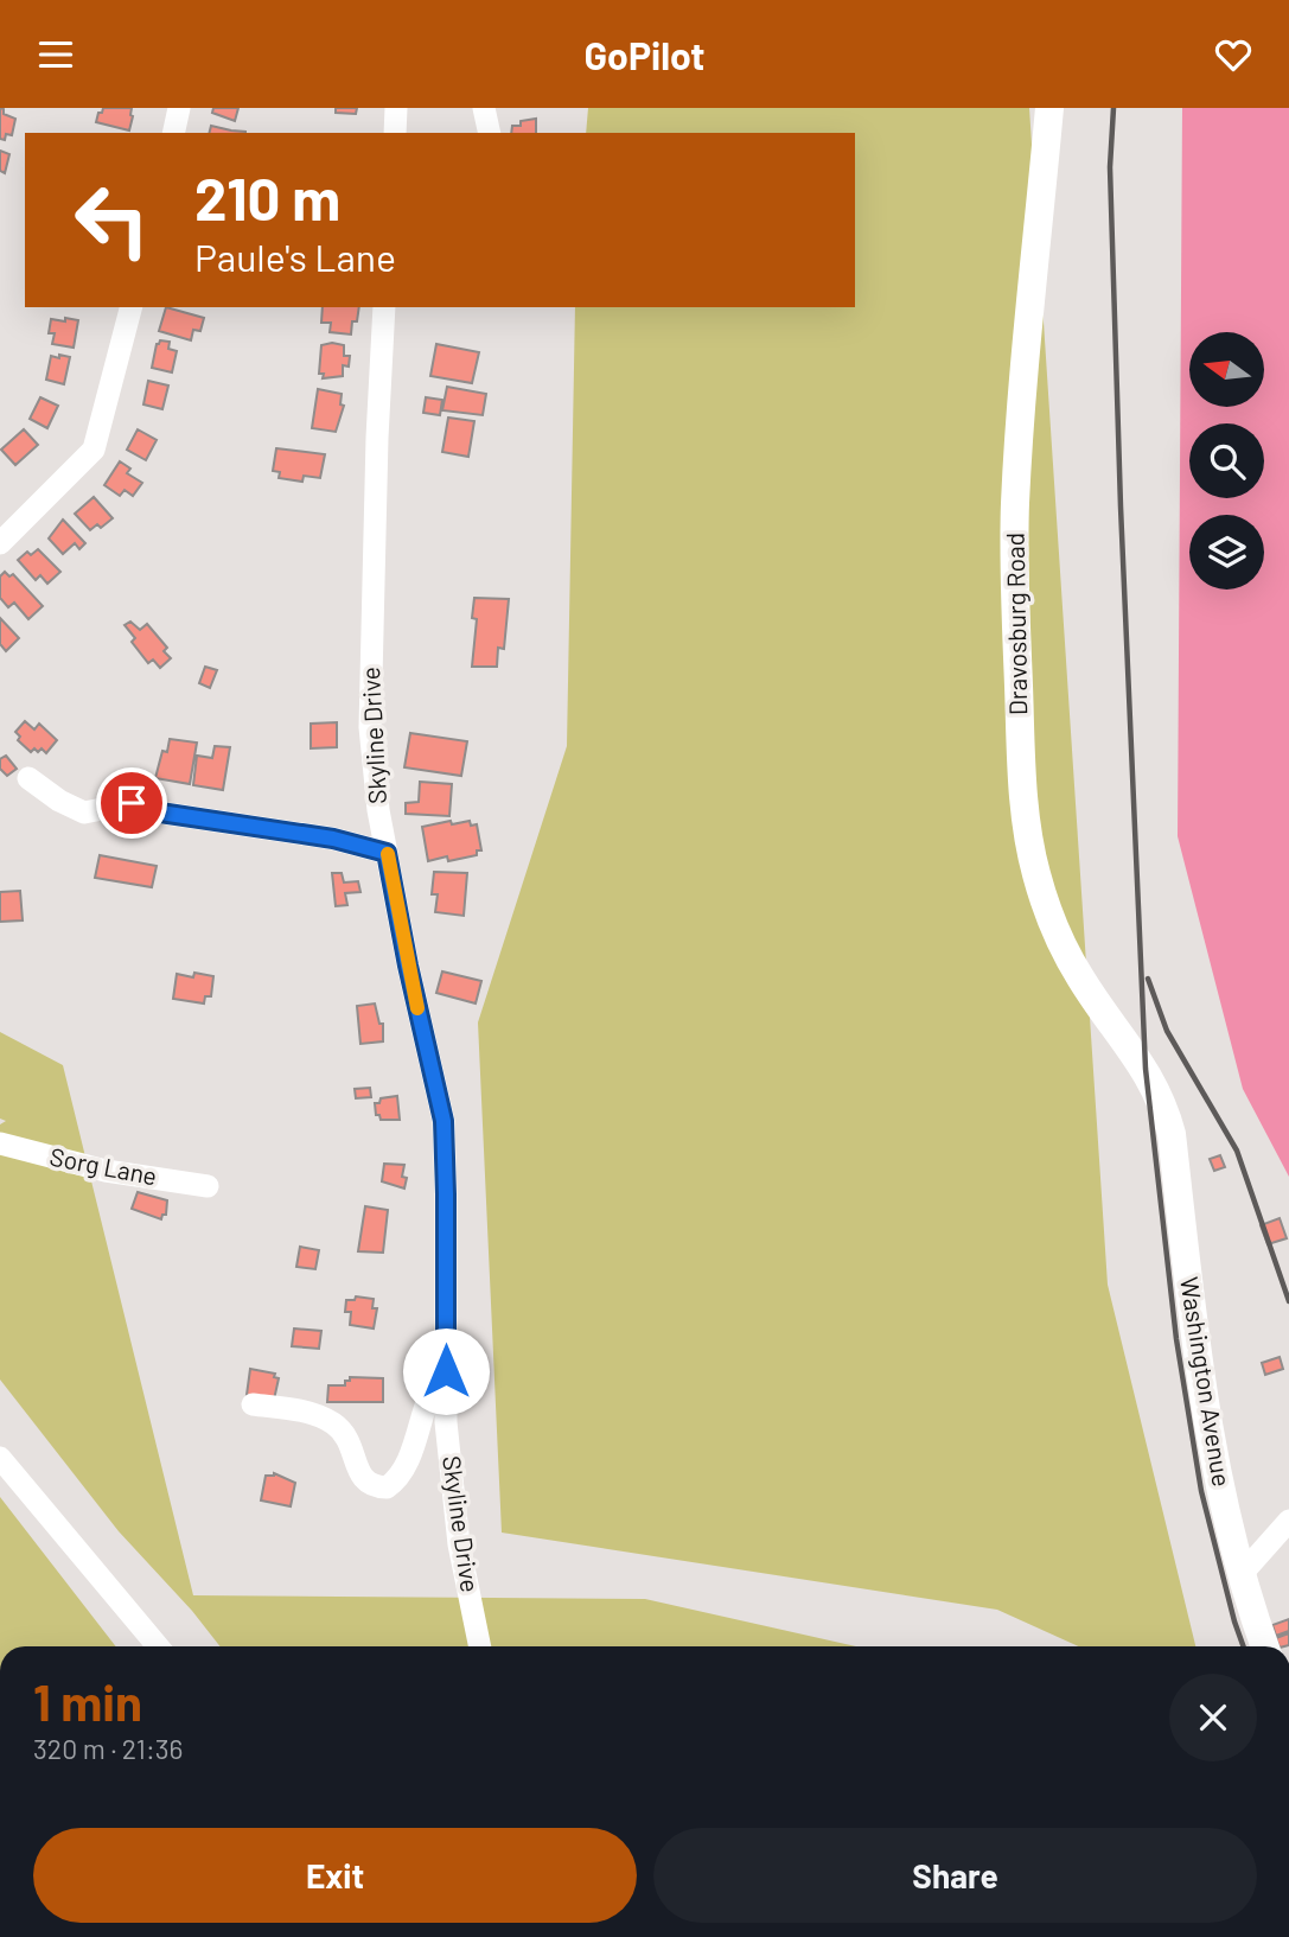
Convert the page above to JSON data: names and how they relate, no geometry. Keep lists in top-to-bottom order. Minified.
{"streets":{"main road":["Dravosburg Road","Washington Avenue"],"street":["Skyline Drive","Sorg Lane"]},"crossings":[["Dravosburg Road","Washington Avenue"]],"north":"left","page":{"header":"GoPilot","turn":["210 m","Paule's Lane"],"heading":["1 min","320 m · 21:36"],"buttons":["Exit","Share"]}}
